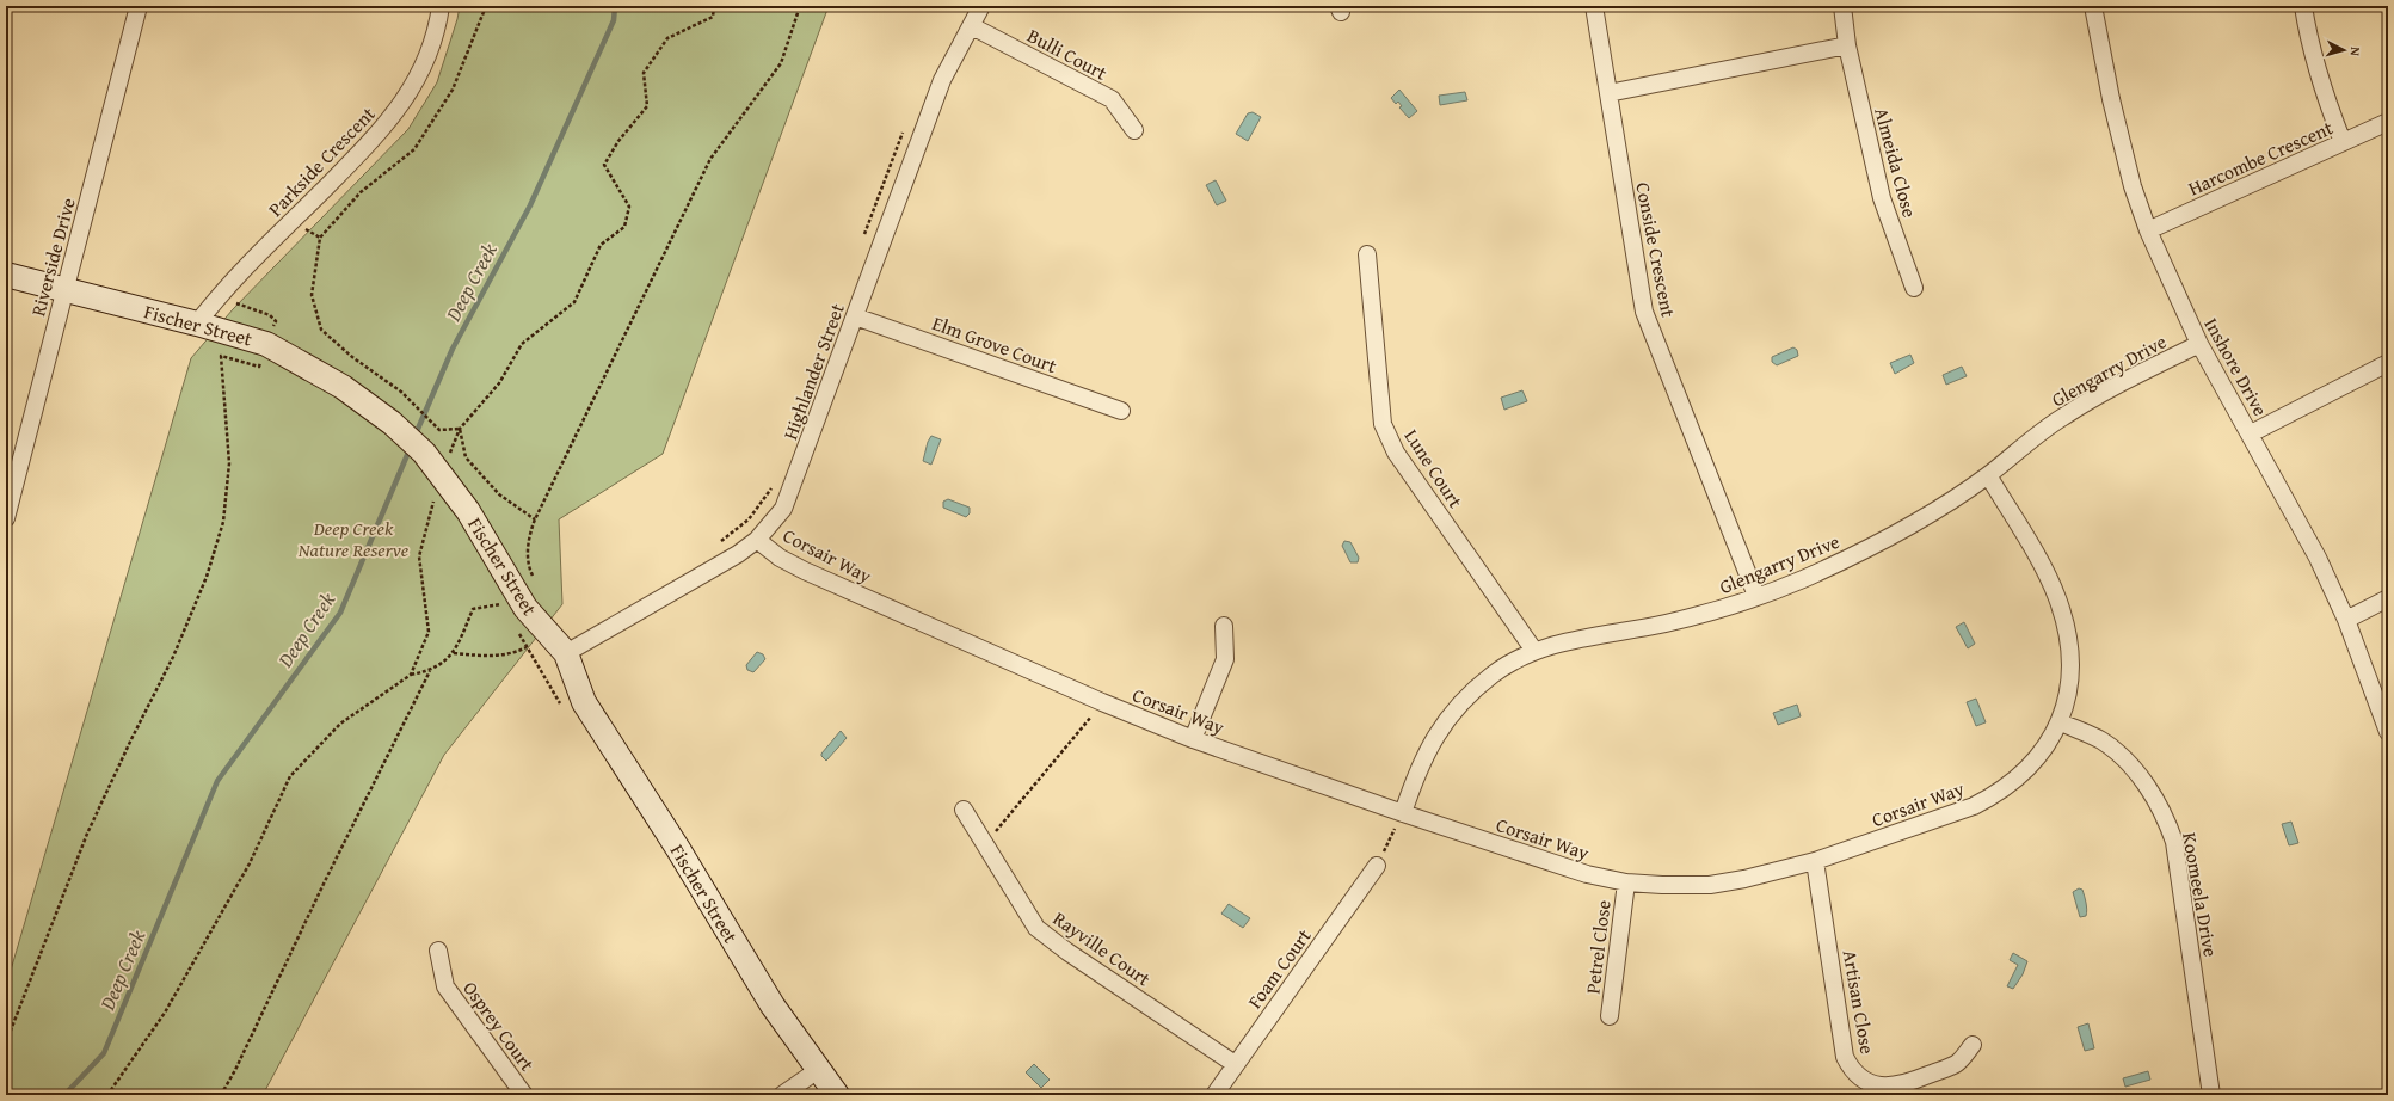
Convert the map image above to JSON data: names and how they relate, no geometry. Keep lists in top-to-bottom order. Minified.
{"streets":{"street":["Bulli Court","Harcombe Crescent","Parkside Crescent","Almeida Close","Conside Crescent","Riverside Drive","Fischer Street","Elm Grove Court","Inshore Drive","Glengarry Drive","Highlander Street","Lune Court","Corsair Way","Koomeela Drive","Petrel Close","Rayville Court","Foam Court","Artisan Close","Osprey Court"]},"crossings":[["Bulli Court","Highlander Street"],["Harcombe Crescent","Inshore Drive"],["Parkside Crescent","Fischer Street"],["Conside Crescent","Glengarry Drive"],["Riverside Drive","Fischer Street"],["Fischer Street","Highlander Street"],["Elm Grove Court","Highlander Street"],["Inshore Drive","Glengarry Drive"],["Glengarry Drive","Lune Court"],["Glengarry Drive","Corsair Way"],["Highlander Street","Corsair Way"],["Corsair Way","Koomeela Drive"],["Corsair Way","Petrel Close"],["Corsair Way","Artisan Close"],["Rayville Court","Foam Court"]],"water":["Deep Creek"],"parks":["Deep Creek Nature Reserve"],"north":"right"}
